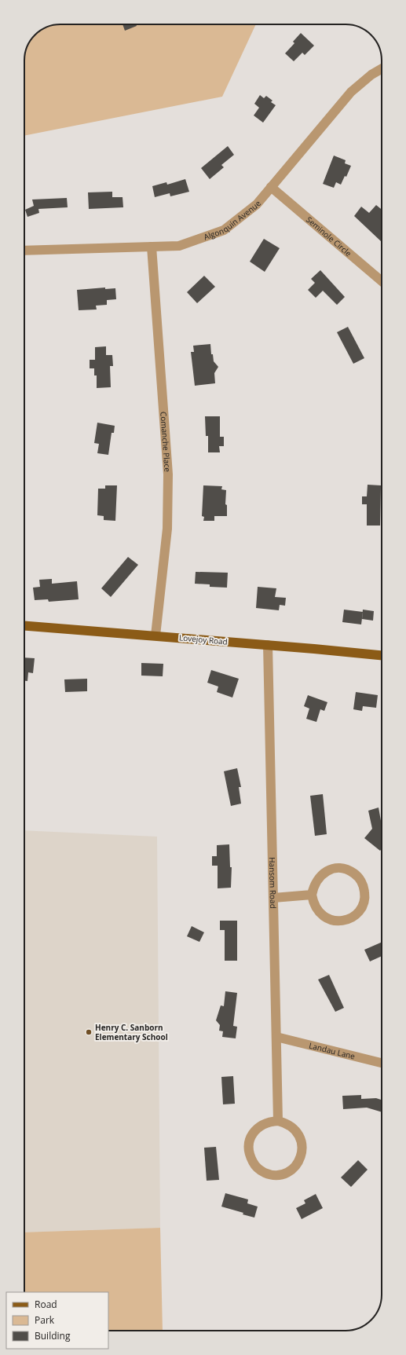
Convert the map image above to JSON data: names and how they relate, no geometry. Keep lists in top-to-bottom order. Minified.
{"streets":{"main road":["Lovejoy Road"],"street":["Algonquin Avenue","Seminole Circle","Comanche Place","Hansom Road","Landau Lane"]},"crossings":[["Algonquin Avenue","Seminole Circle"],["Algonquin Avenue","Comanche Place"],["Comanche Place","Lovejoy Road"],["Lovejoy Road","Hansom Road"],["Hansom Road","Landau Lane"]],"places":["Henry C. Sanborn Elementary School"],"legend":["Road","Park","Building"]}
